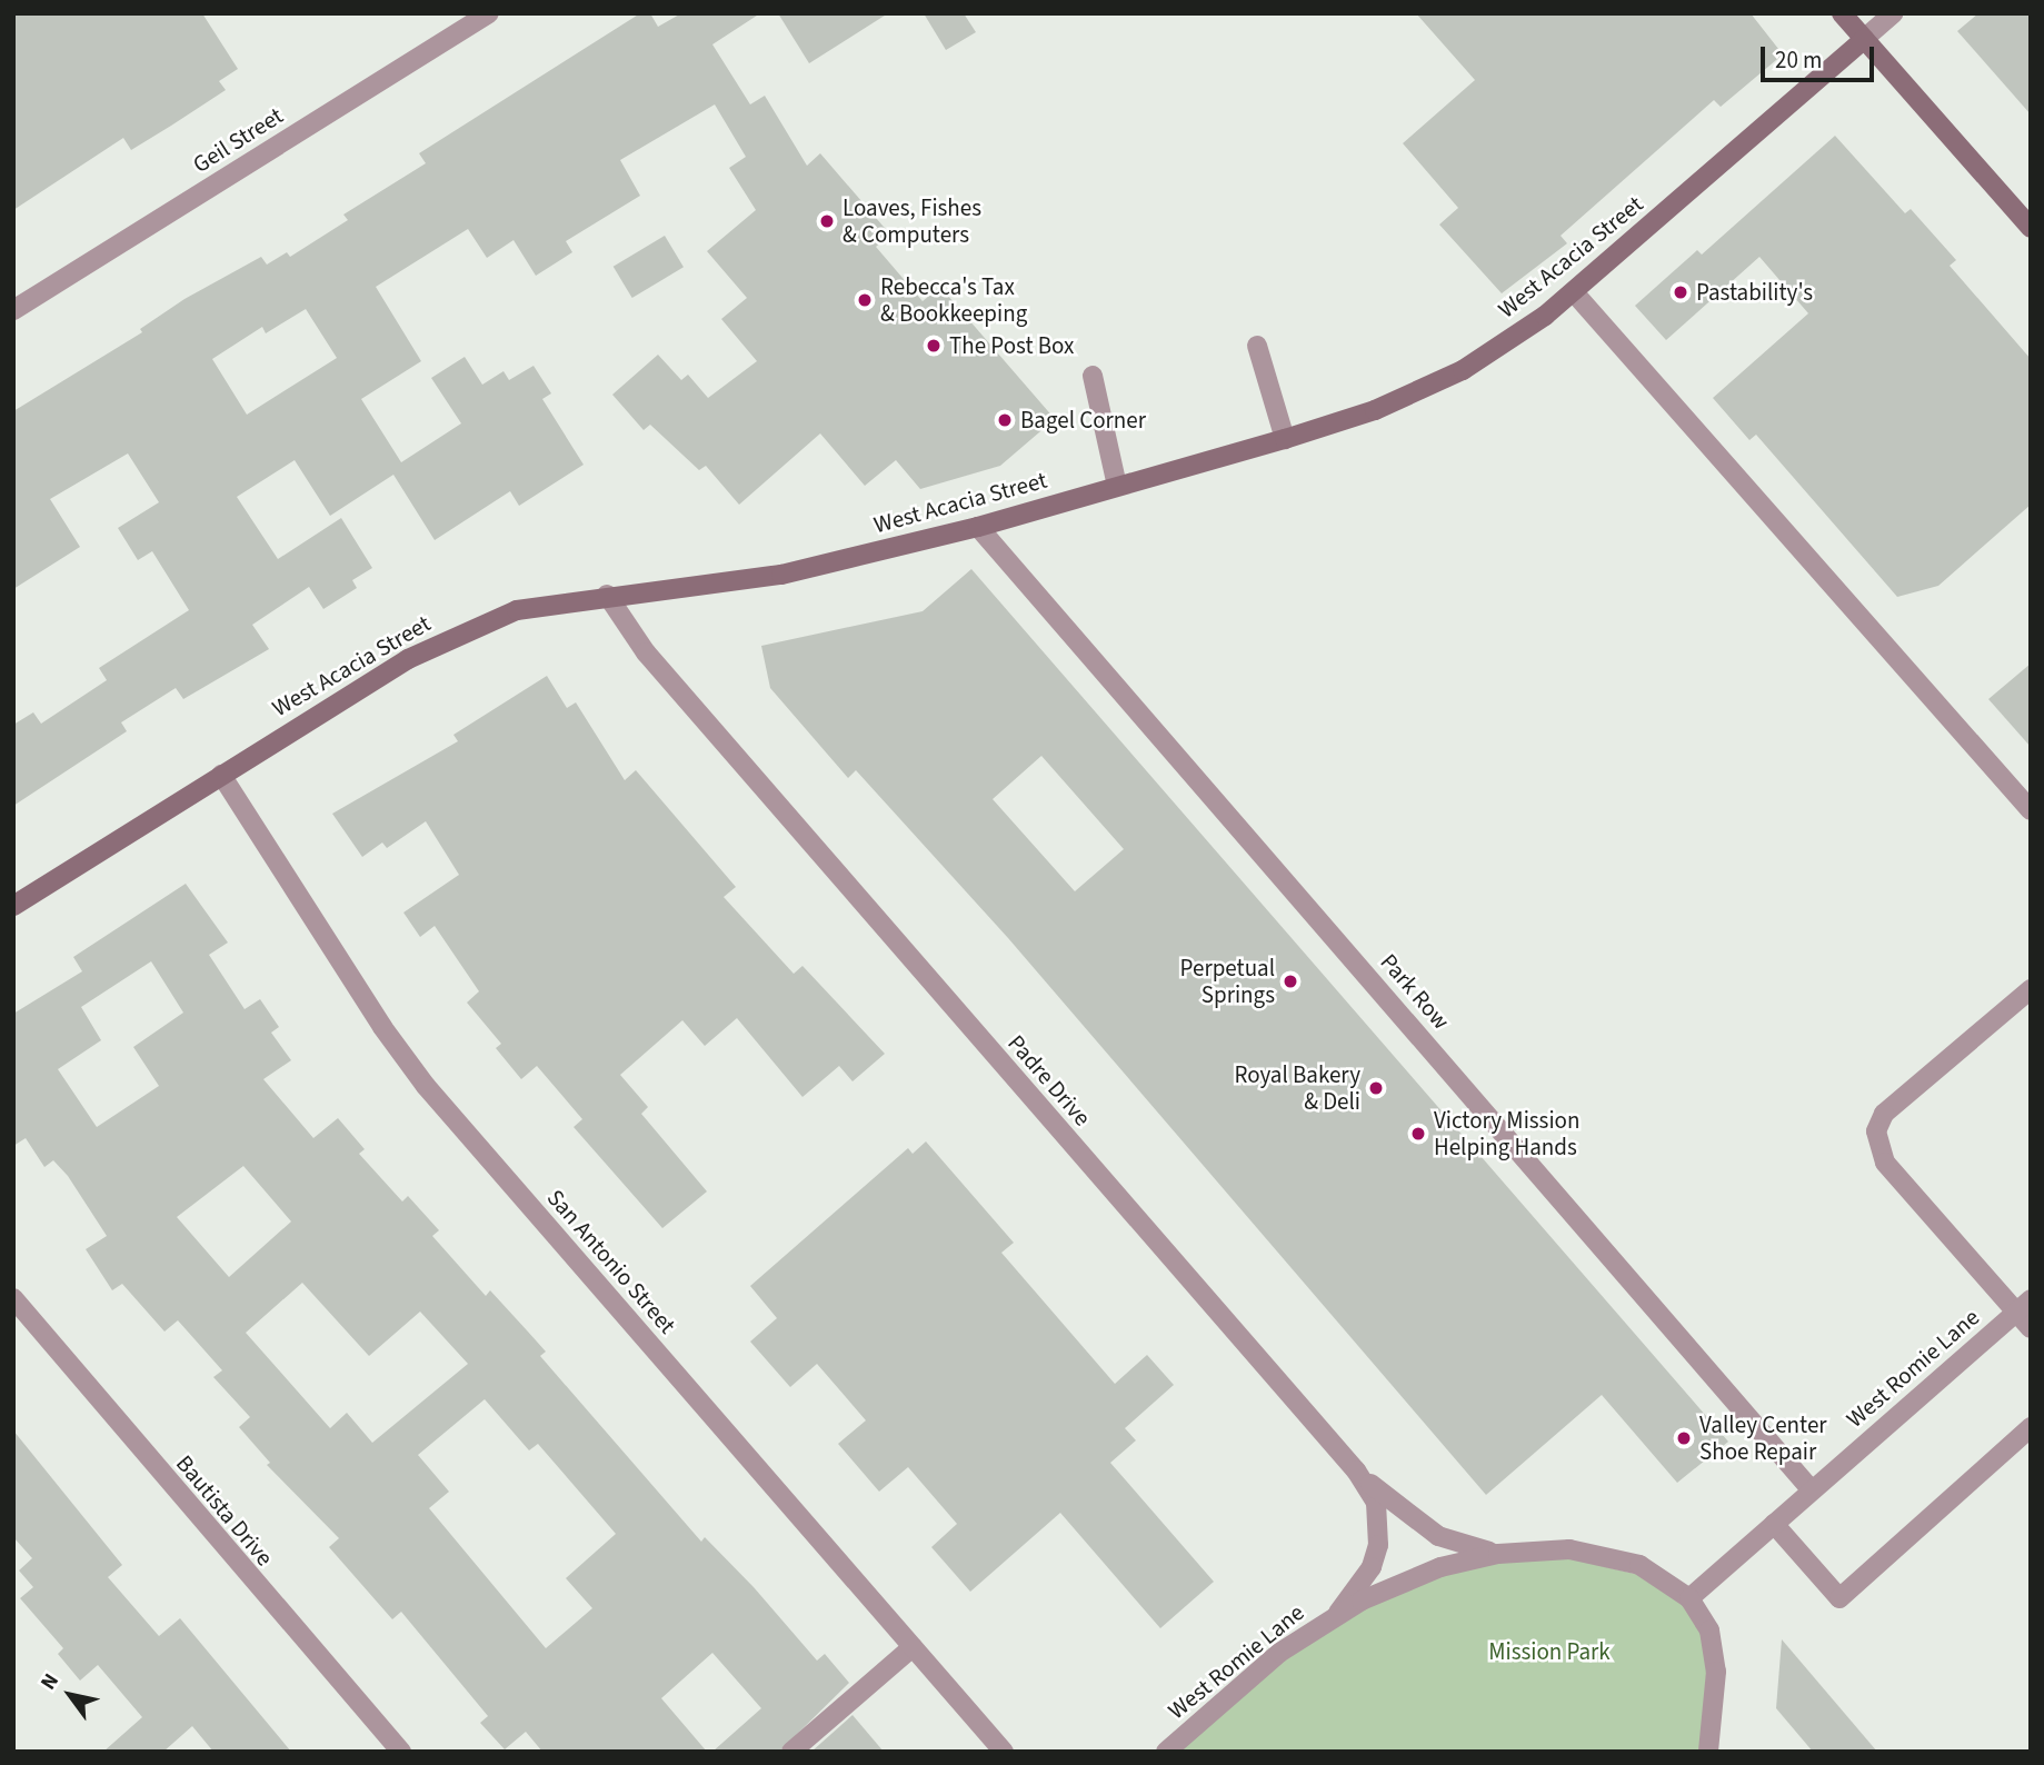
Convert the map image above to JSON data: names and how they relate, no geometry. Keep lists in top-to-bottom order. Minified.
{"streets":{"street":["Geil Street","West Acacia Street","Park Row","Padre Drive","San Antonio Street","West Romie Lane","Bautista Drive"]},"crossings":[["West Acacia Street","Park Row"],["West Acacia Street","Padre Drive"],["West Acacia Street","San Antonio Street"],["Park Row","West Romie Lane"],["Padre Drive","West Romie Lane"]],"parks":["Mission Park"],"places":["Loaves, Fishes & Computers","Pastability's","Rebecca's Tax & Bookkeeping","The Post Box","Bagel Corner","Perpetual Springs","Royal Bakery & Deli","Victory Mission Helping Hands","Valley Center Shoe Repair"],"scale_bar":"20 m","north":"top left"}
